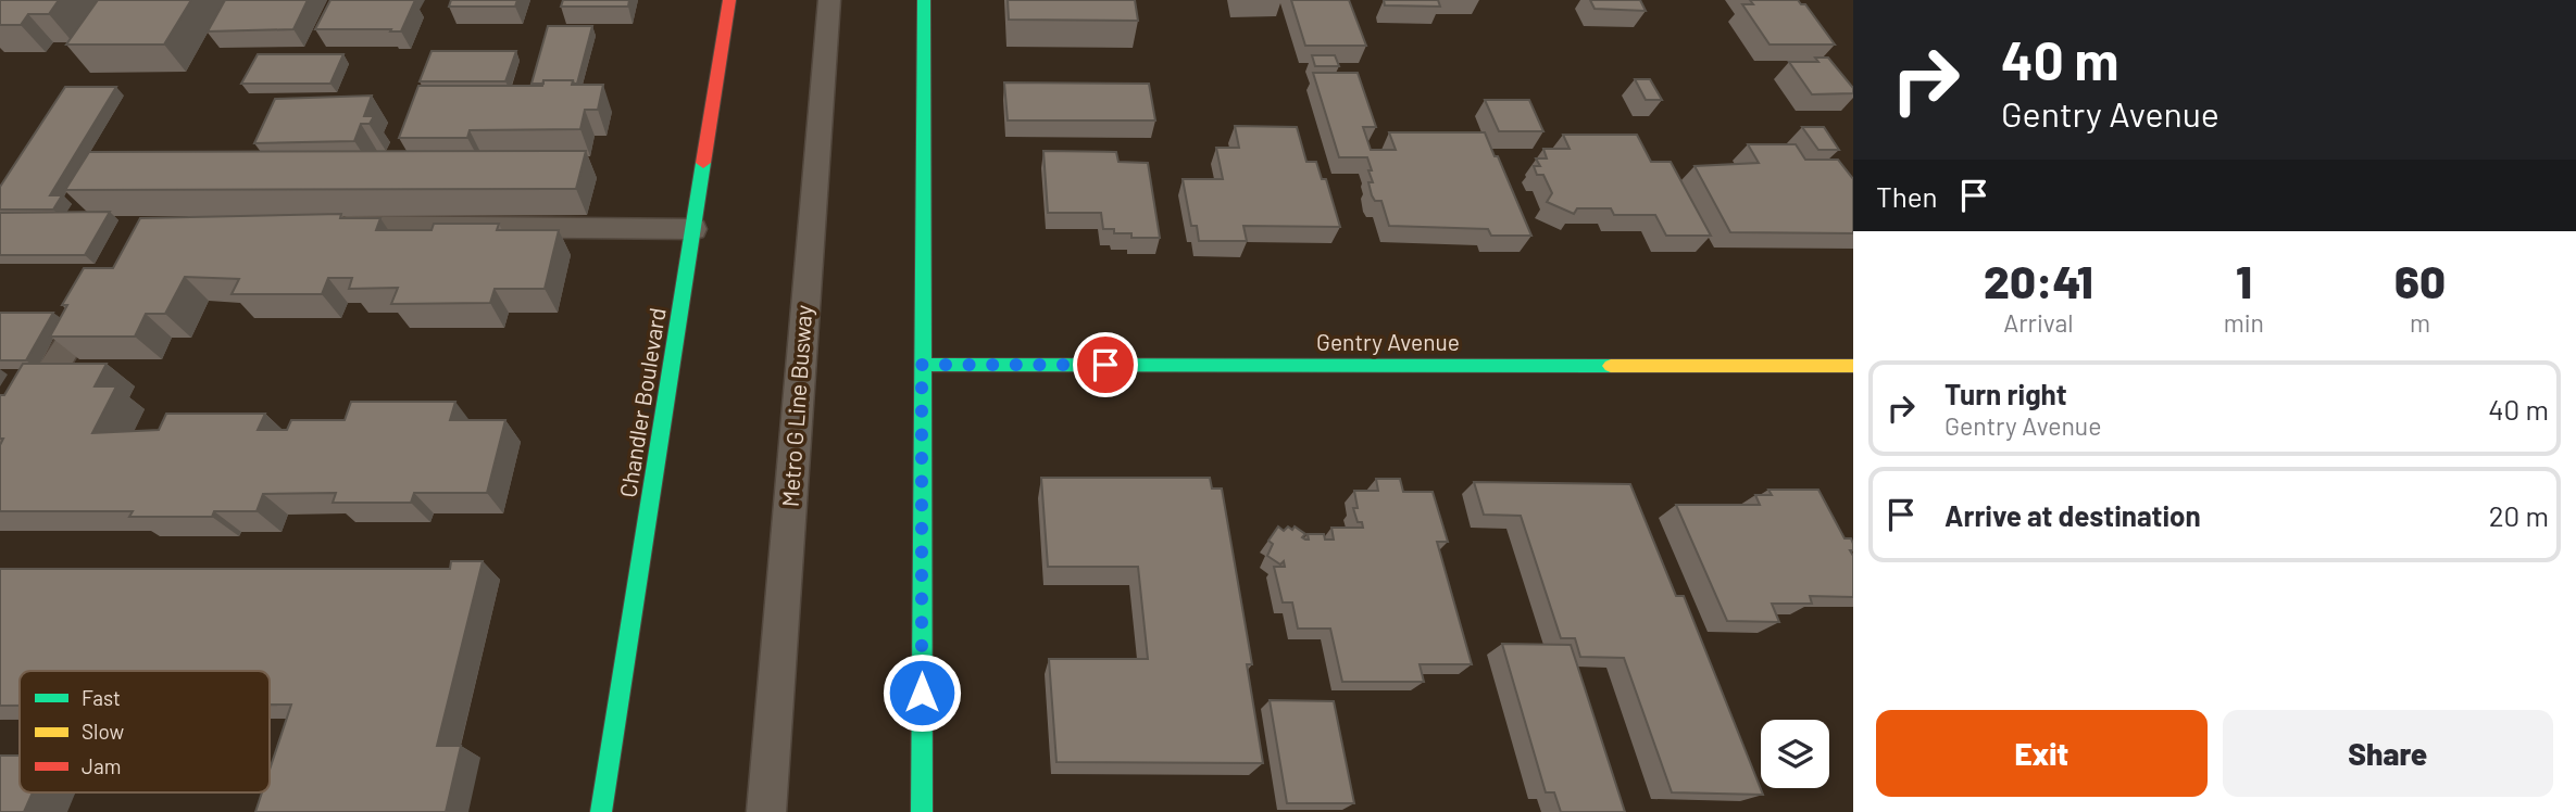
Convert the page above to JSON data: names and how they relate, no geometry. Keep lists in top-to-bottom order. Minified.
{"streets":{"street":["Gentry Avenue","Chandler Boulevard"],"lane":["Metro G Line Busway"]},"legend":["Fast","Slow","Jam"],"page":{"turn":["40 m","Gentry Avenue"],"then":"Then","eta":["20:41","Arrival","1","min","60","m"],"list":[{"name":"Turn right","note":"Gentry Avenue","value":"40 m"},{"name":"Arrive at destination","value":"20 m"}],"buttons":["Exit","Share"]}}
